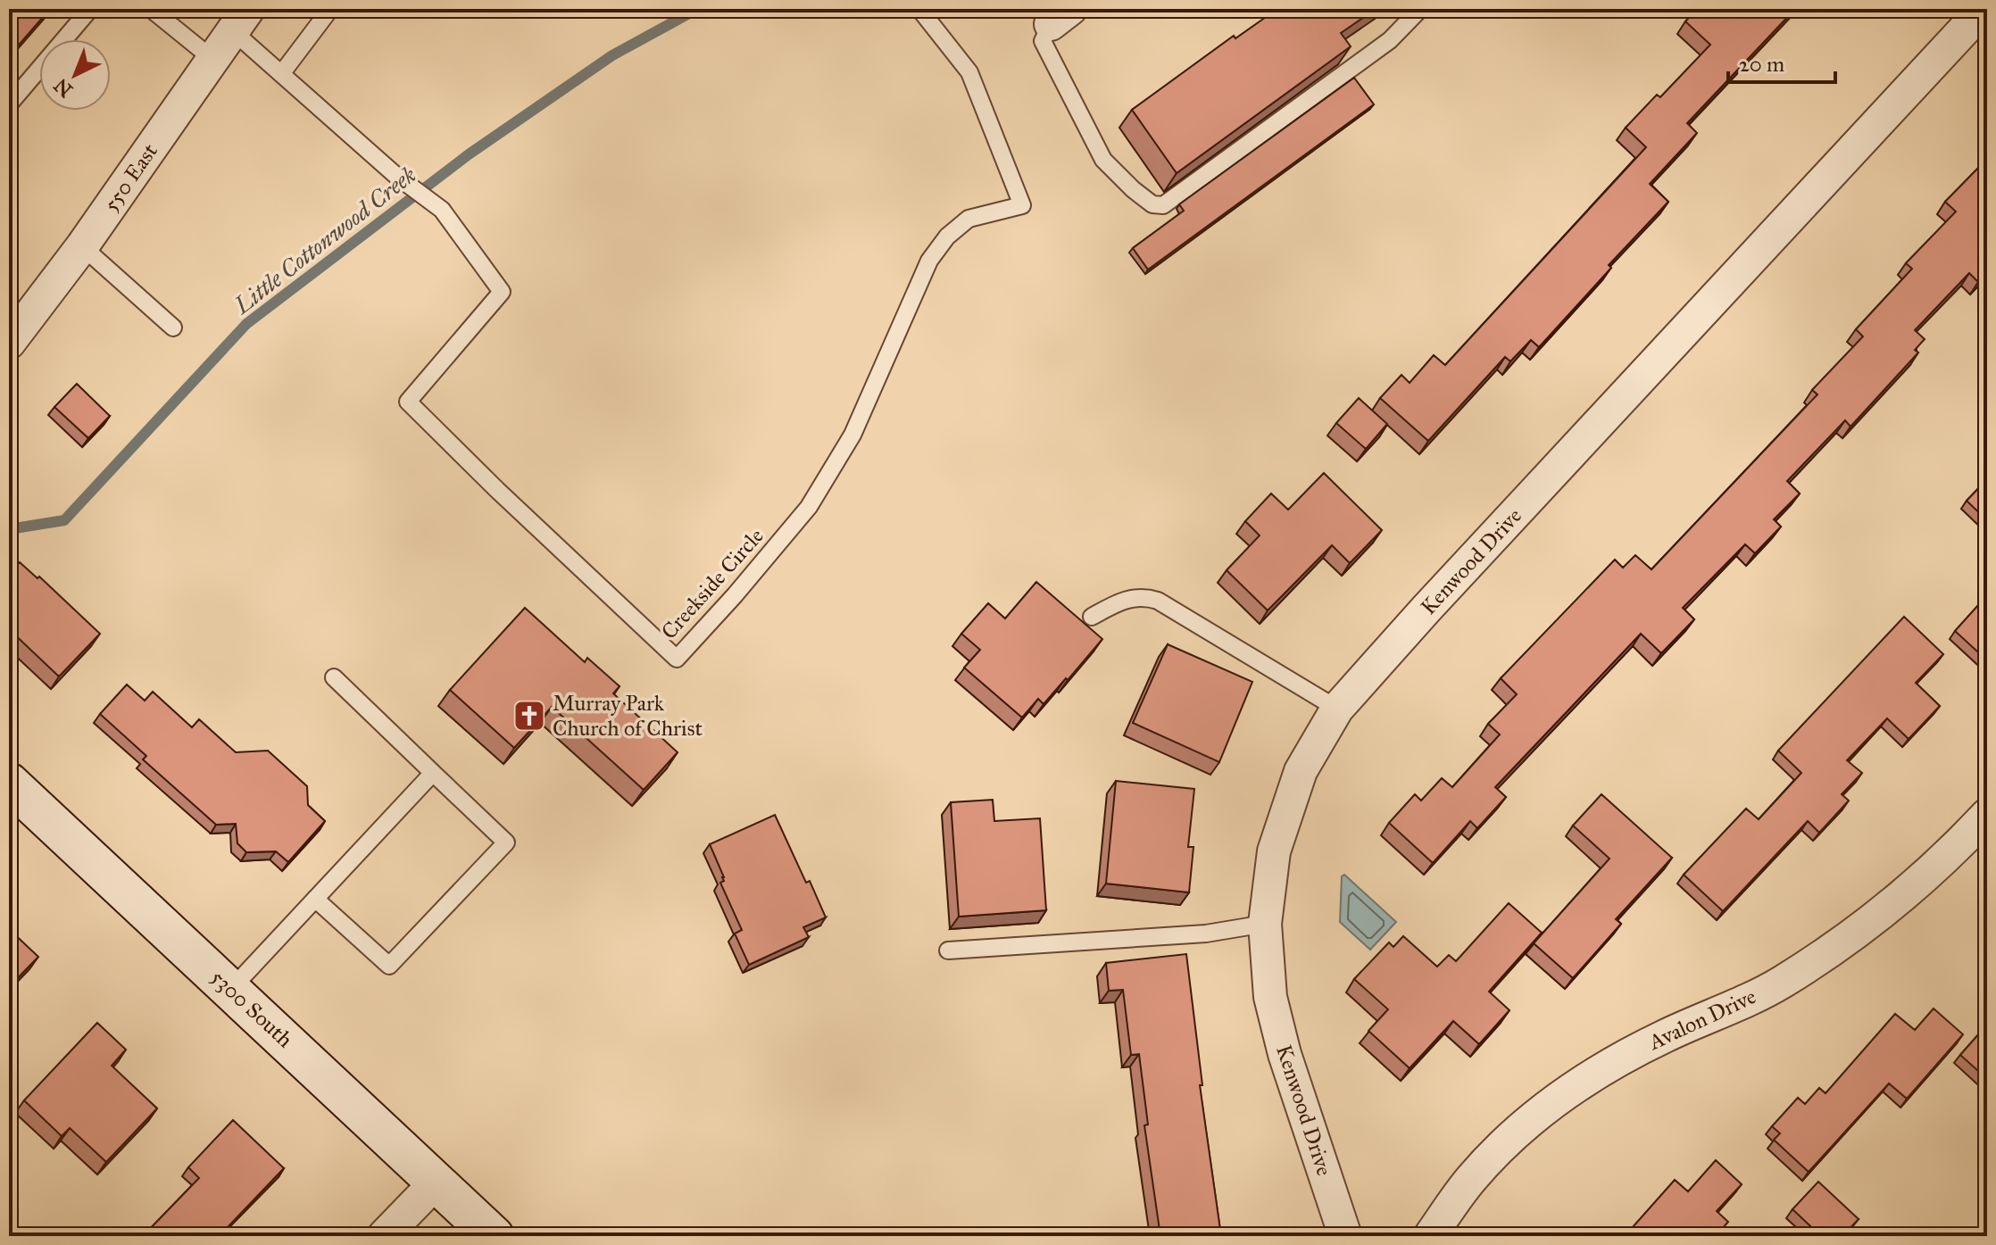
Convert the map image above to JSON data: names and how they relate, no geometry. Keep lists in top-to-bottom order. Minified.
{"streets":{"main road":["5300 South"],"street":["550 East","Kenwood Drive","Avalon Drive"],"lane":["Creekside Circle"]},"crossings":[["550 East","Creekside Circle"]],"water":["Little Cottonwood Creek"],"places":{"church":["Murray Park Church of Christ"]},"scale_bar":"20 m","north":"bottom left"}
